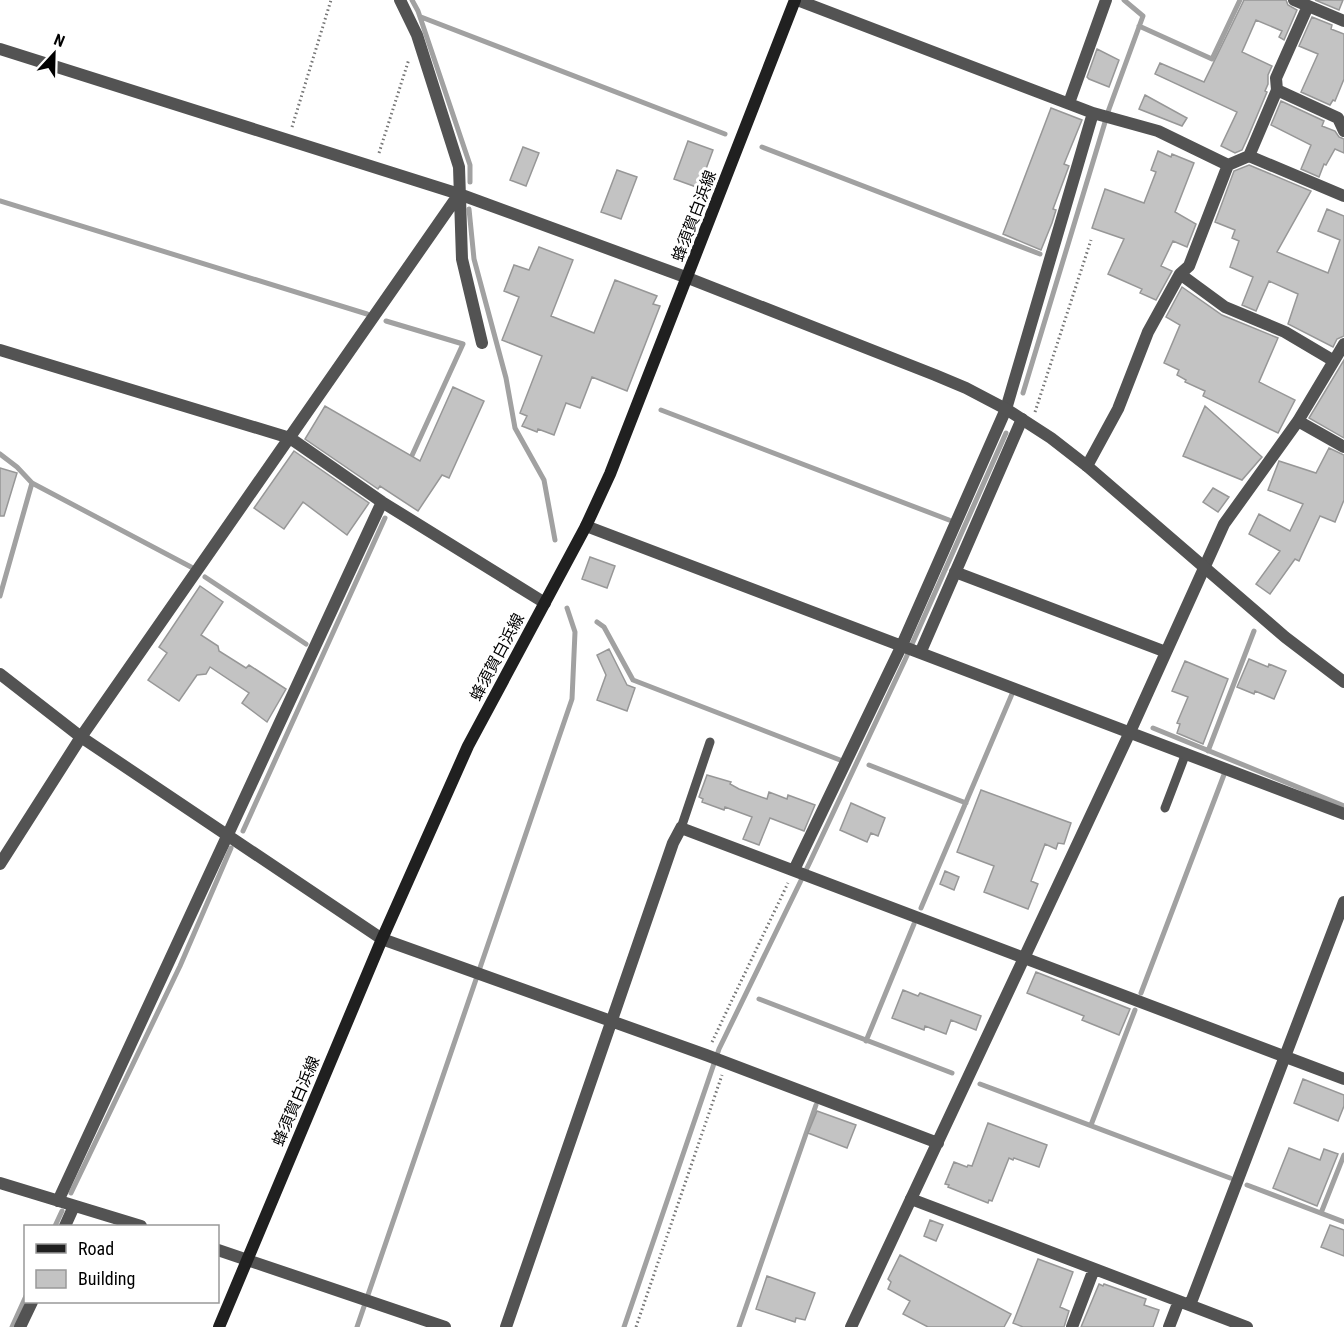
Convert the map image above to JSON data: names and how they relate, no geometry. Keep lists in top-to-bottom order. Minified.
{"streets":{"main road":["蜂須賀白浜線"]},"legend":["Road","Building"],"north":"top"}
